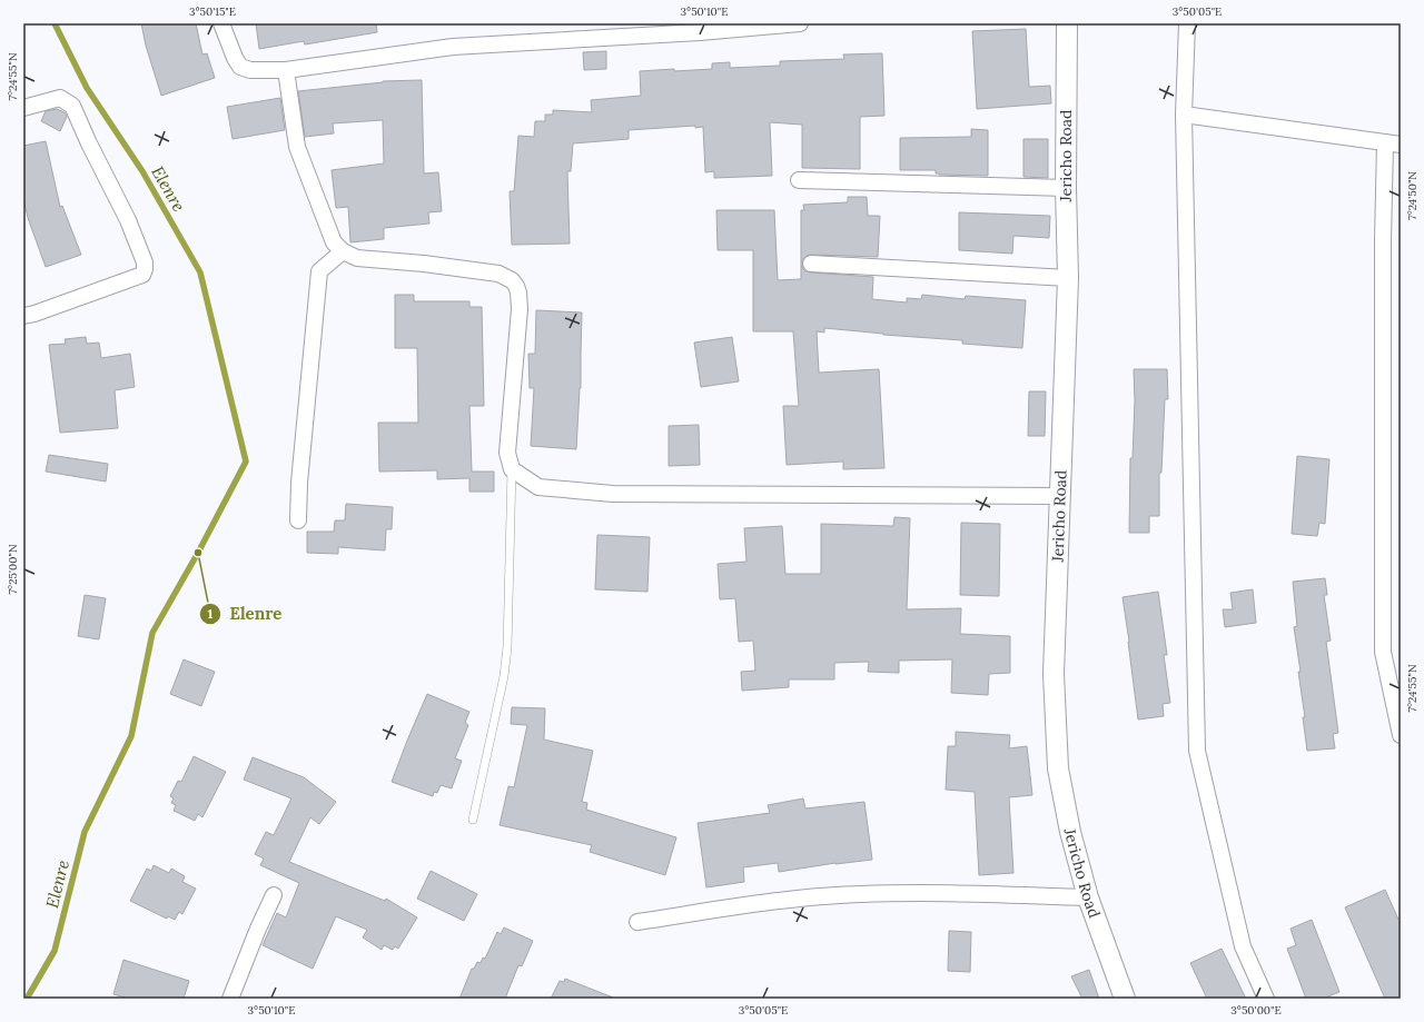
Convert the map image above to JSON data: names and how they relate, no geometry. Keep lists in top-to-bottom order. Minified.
{"streets":{"street":["Jericho Road"]},"water":["Elenre"],"places":["Elenre"],"coordinates":["3°50'15\"E","3°50'10\"E","3°50'05\"E","7°24'55\"N","7°24'50\"N","7°25'00\"N","3°50'00\"E"]}
